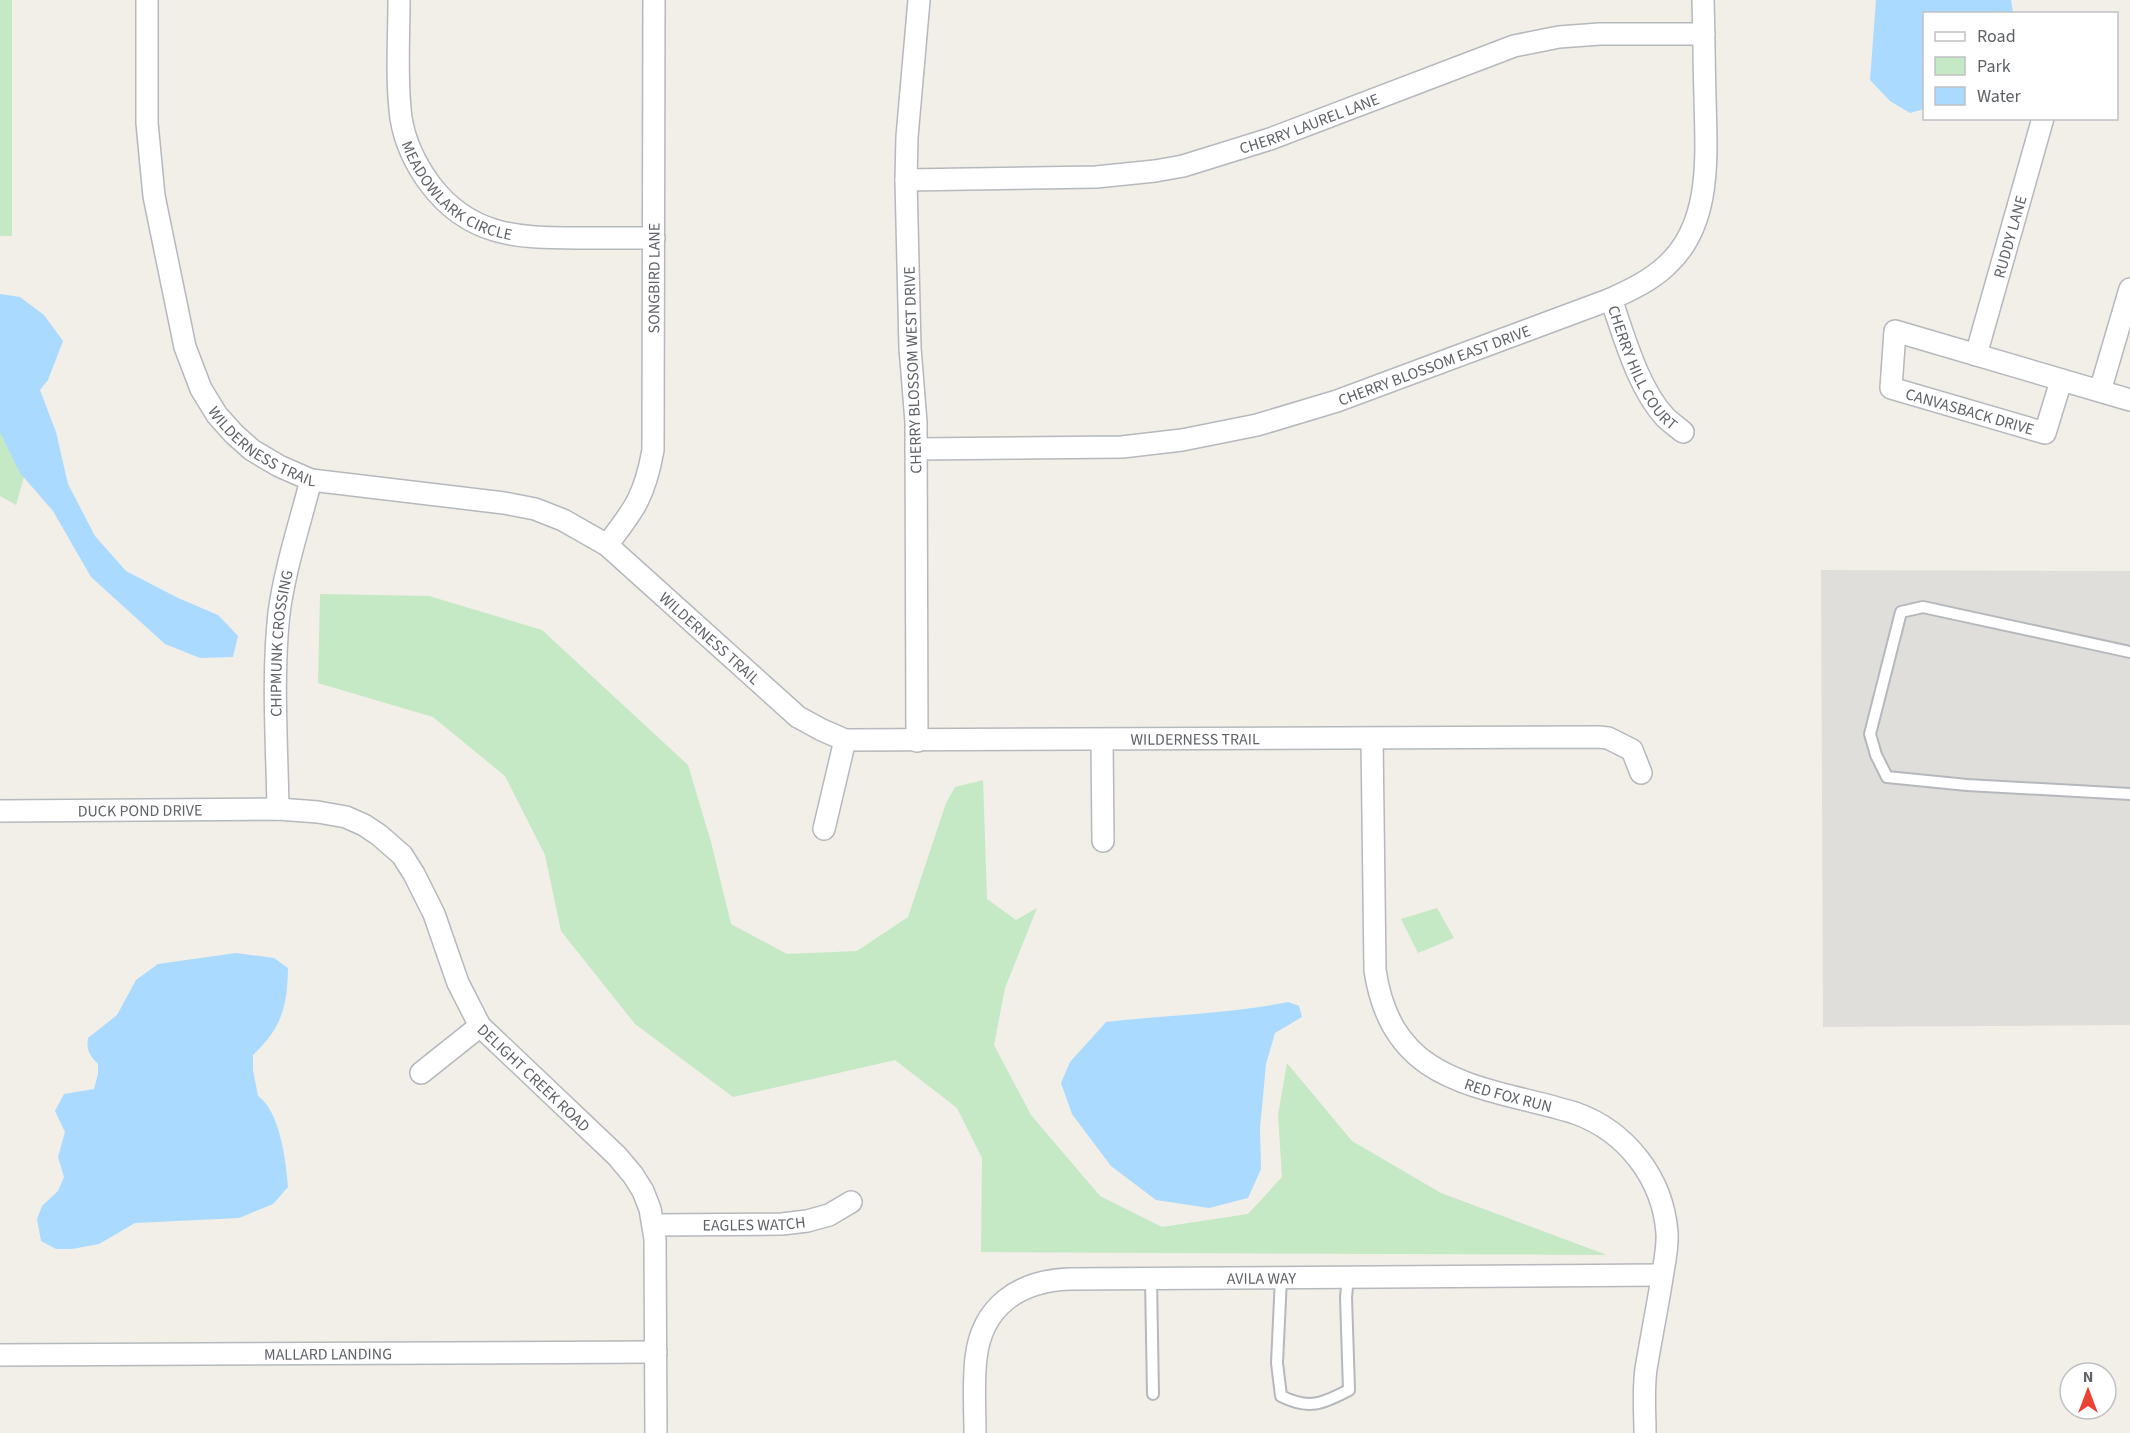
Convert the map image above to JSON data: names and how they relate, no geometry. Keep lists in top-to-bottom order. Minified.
{"streets":{"street":["CHERRY LAUREL LANE","MEADOWLARK CIRCLE","RUDDY LANE","SONGBIRD LANE","CHERRY BLOSSOM EAST DRIVE","CHERRY HILL COURT","CHERRY BLOSSOM WEST DRIVE","CANVASBACK DRIVE","WILDERNESS TRAIL","CHIPMUNK CROSSING","DUCK POND DRIVE","DELIGHT CREEK ROAD","RED FOX RUN","EAGLES WATCH","AVILA WAY","MALLARD LANDING"]},"crossings":[["CHERRY LAUREL LANE","CHERRY BLOSSOM EAST DRIVE"],["CHERRY LAUREL LANE","CHERRY BLOSSOM WEST DRIVE"],["MEADOWLARK CIRCLE","SONGBIRD LANE"],["RUDDY LANE","CANVASBACK DRIVE"],["SONGBIRD LANE","WILDERNESS TRAIL"],["CHERRY BLOSSOM EAST DRIVE","CHERRY HILL COURT"],["CHERRY BLOSSOM EAST DRIVE","CHERRY BLOSSOM WEST DRIVE"],["CHERRY BLOSSOM WEST DRIVE","WILDERNESS TRAIL"],["WILDERNESS TRAIL","CHIPMUNK CROSSING"],["WILDERNESS TRAIL","RED FOX RUN"],["CHIPMUNK CROSSING","DUCK POND DRIVE"],["CHIPMUNK CROSSING","DELIGHT CREEK ROAD"],["DUCK POND DRIVE","DELIGHT CREEK ROAD"],["DELIGHT CREEK ROAD","EAGLES WATCH"],["DELIGHT CREEK ROAD","MALLARD LANDING"],["RED FOX RUN","AVILA WAY"]],"legend":["Road","Park","Water"],"north":"top"}
